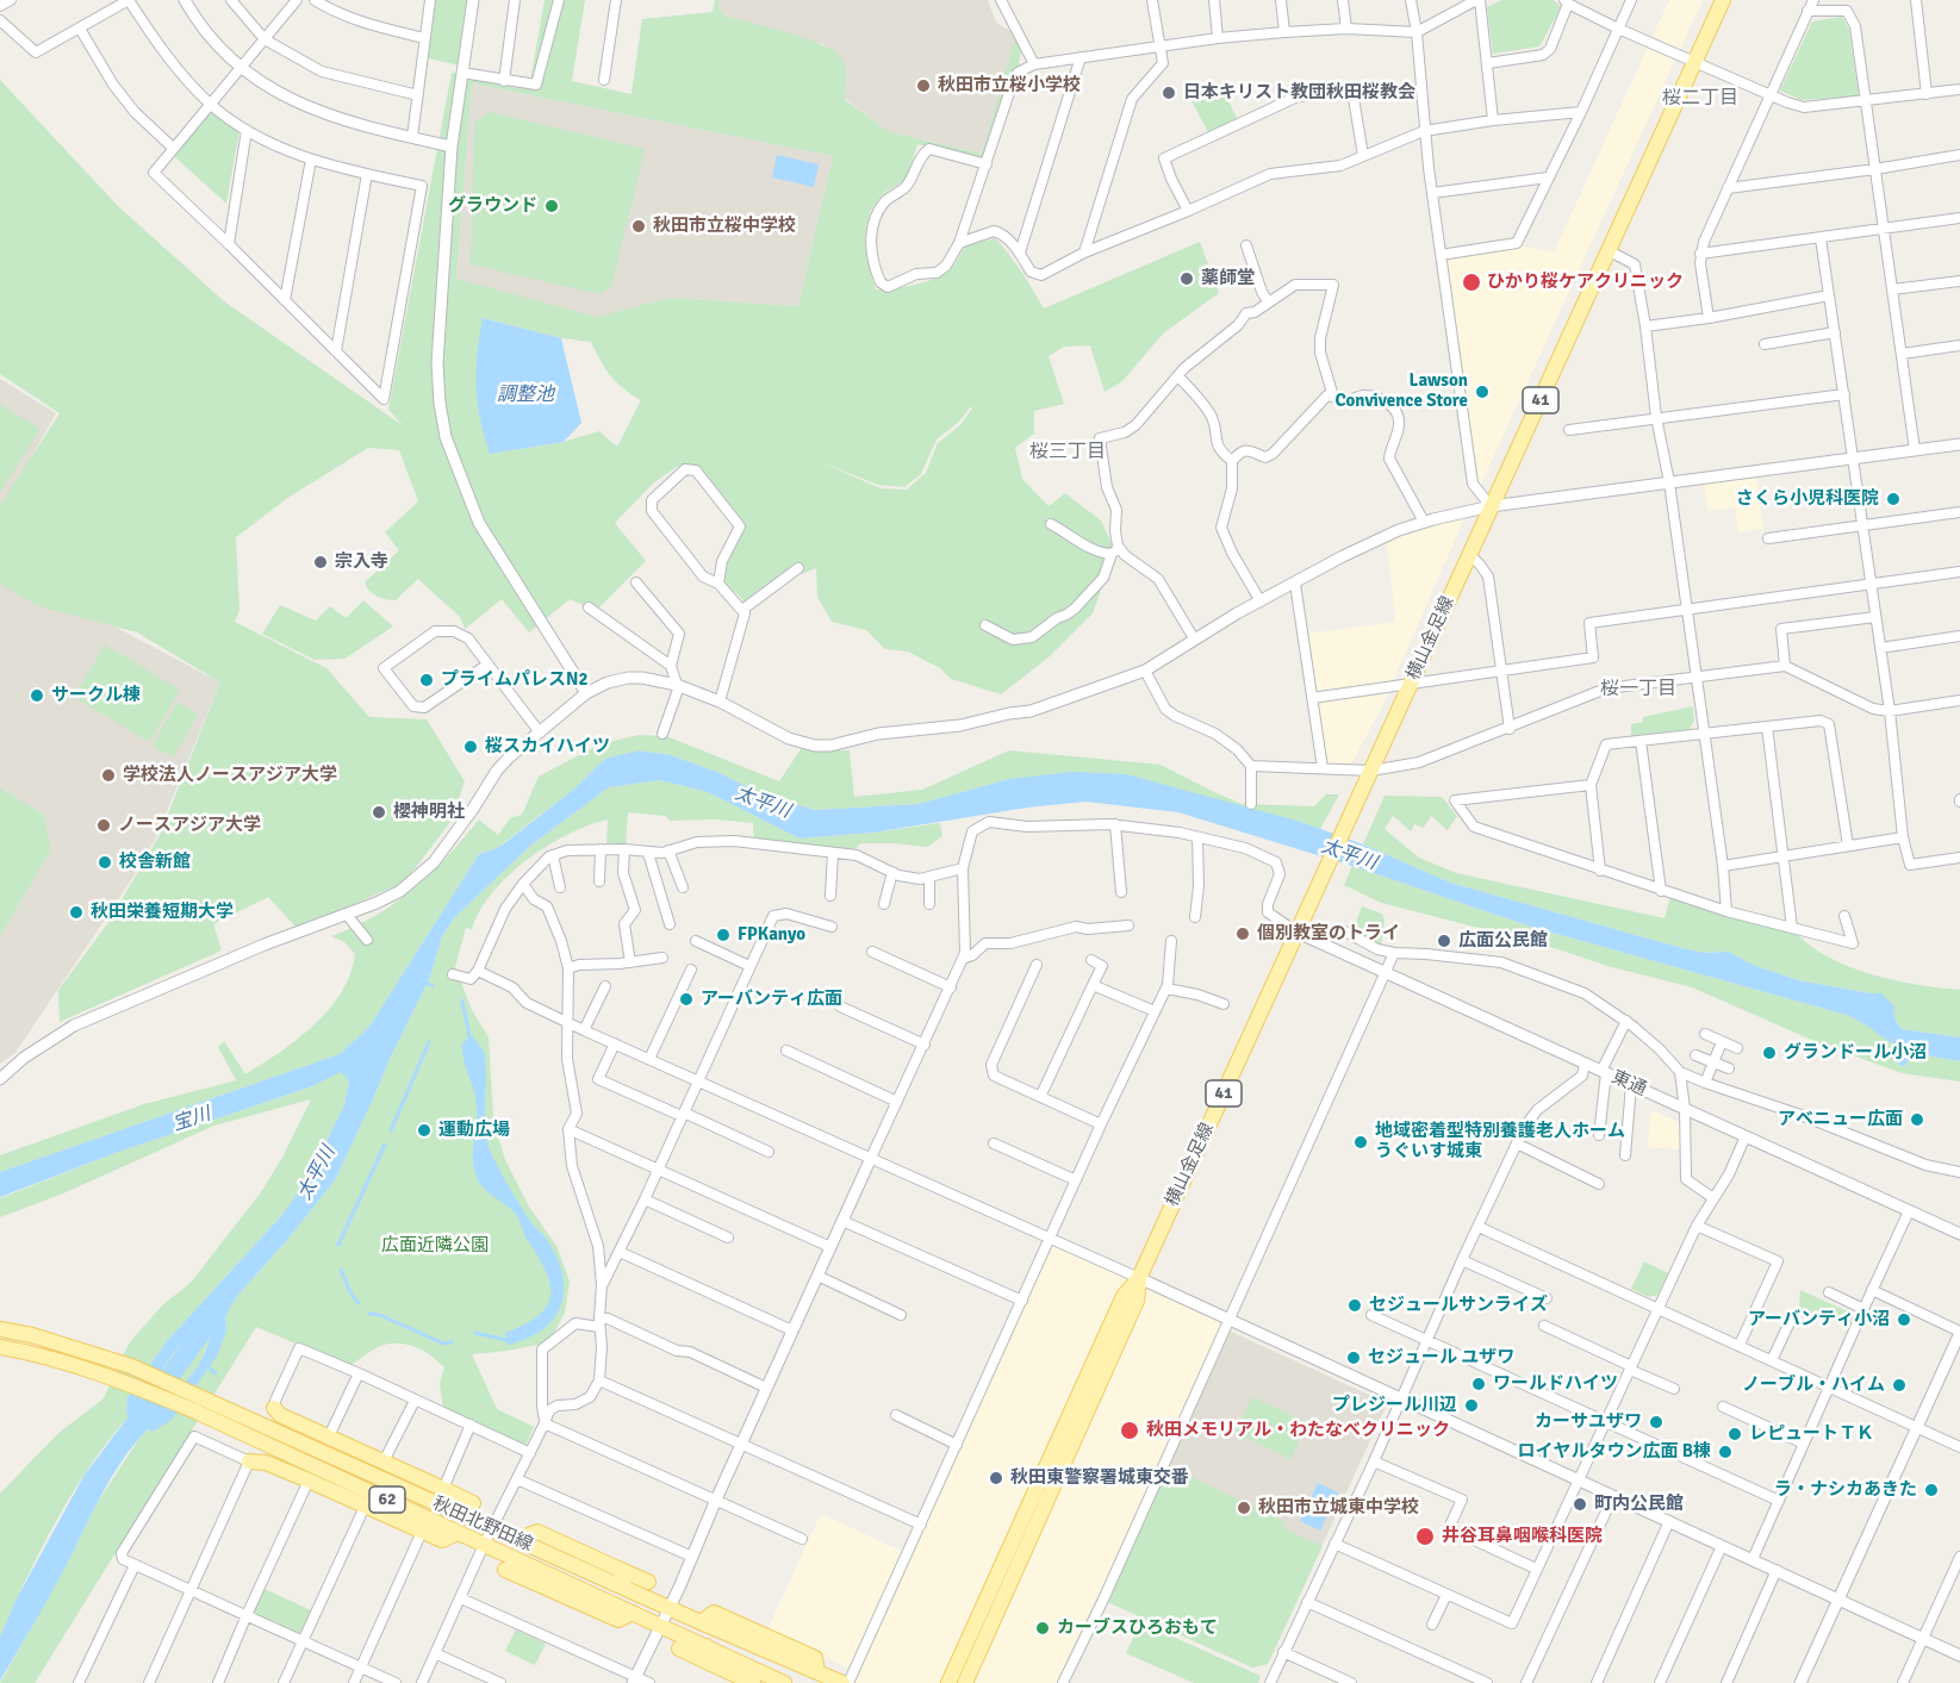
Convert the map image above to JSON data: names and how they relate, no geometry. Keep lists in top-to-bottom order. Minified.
{"streets":{"main road":["41","横山金足線","62","秋田北野田線"],"street":["東通"]},"crossings":[["横山金足線","東通"]],"districts":["桜二丁目","桜三丁目","桜一丁目"],"water":["調整池","太平川","宝川"],"parks":["広面近隣公園"],"places":["秋田市立桜小学校","日本キリスト教団秋田桜教会","グラウンド","秋田市立桜中学校","薬師堂","ひかり桜ケアクリニック","Lawson Convivence Store","さくら小児科医院","宗入寺","プライムパレスN2","サークル棟","桜スカイハイツ","学校法人ノースアジア大学","櫻神明社","ノースアジア大学","校舎新館","秋田栄養短期大学","個別教室のトライ","FPKanyo","広面公民館","アーバンティ広面","グランドール小沼","アベニュー広面","運動広場","地域密着型特別養護老人ホーム うぐいす城東","セジュールサンライズ","アーバンティ小沼","セジュール ユザワ","ワールドハイツ","ノーブル・ハイム","プレジール川辺","カーサユザワ","秋田メモリアル・わたなべクリニック","レピュートＴＫ","ロイヤルタウン広面 B棟","秋田東警察署城東交番","ラ・ナシカあきた","町内公民館","秋田市立城東中学校","井谷耳鼻咽喉科医院","カーブスひろおもて"]}
